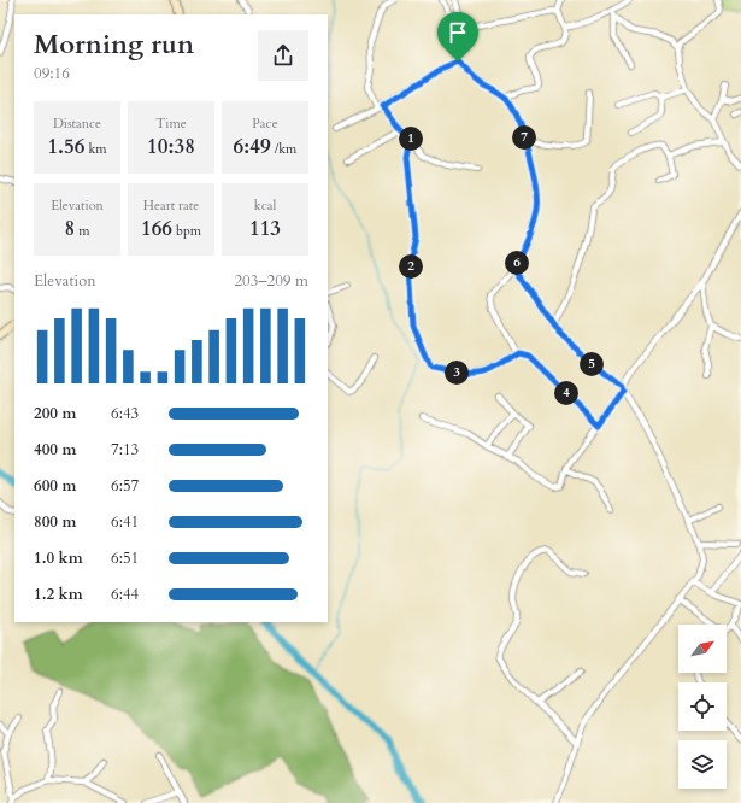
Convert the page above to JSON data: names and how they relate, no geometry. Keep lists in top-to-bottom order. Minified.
{"north":"top right","page":{"heading":["Morning run","09:16"],"stats":[["Distance","1.56 km"],["Time","10:38"],["Pace","6:49 /km"],["Elevation","8 m"],["Heart rate","166 bpm"],["kcal","113"]],"pins":["7","1","6","2","5","3","4"],"chart":["Elevation","203–209 m"],"list":[{"name":"200 m","note":"6:43"},{"name":"400 m","note":"7:13"},{"name":"600 m","note":"6:57"},{"name":"800 m","note":"6:41"},{"name":"1.0 km","note":"6:51"},{"name":"1.2 km","note":"6:44"}]}}
